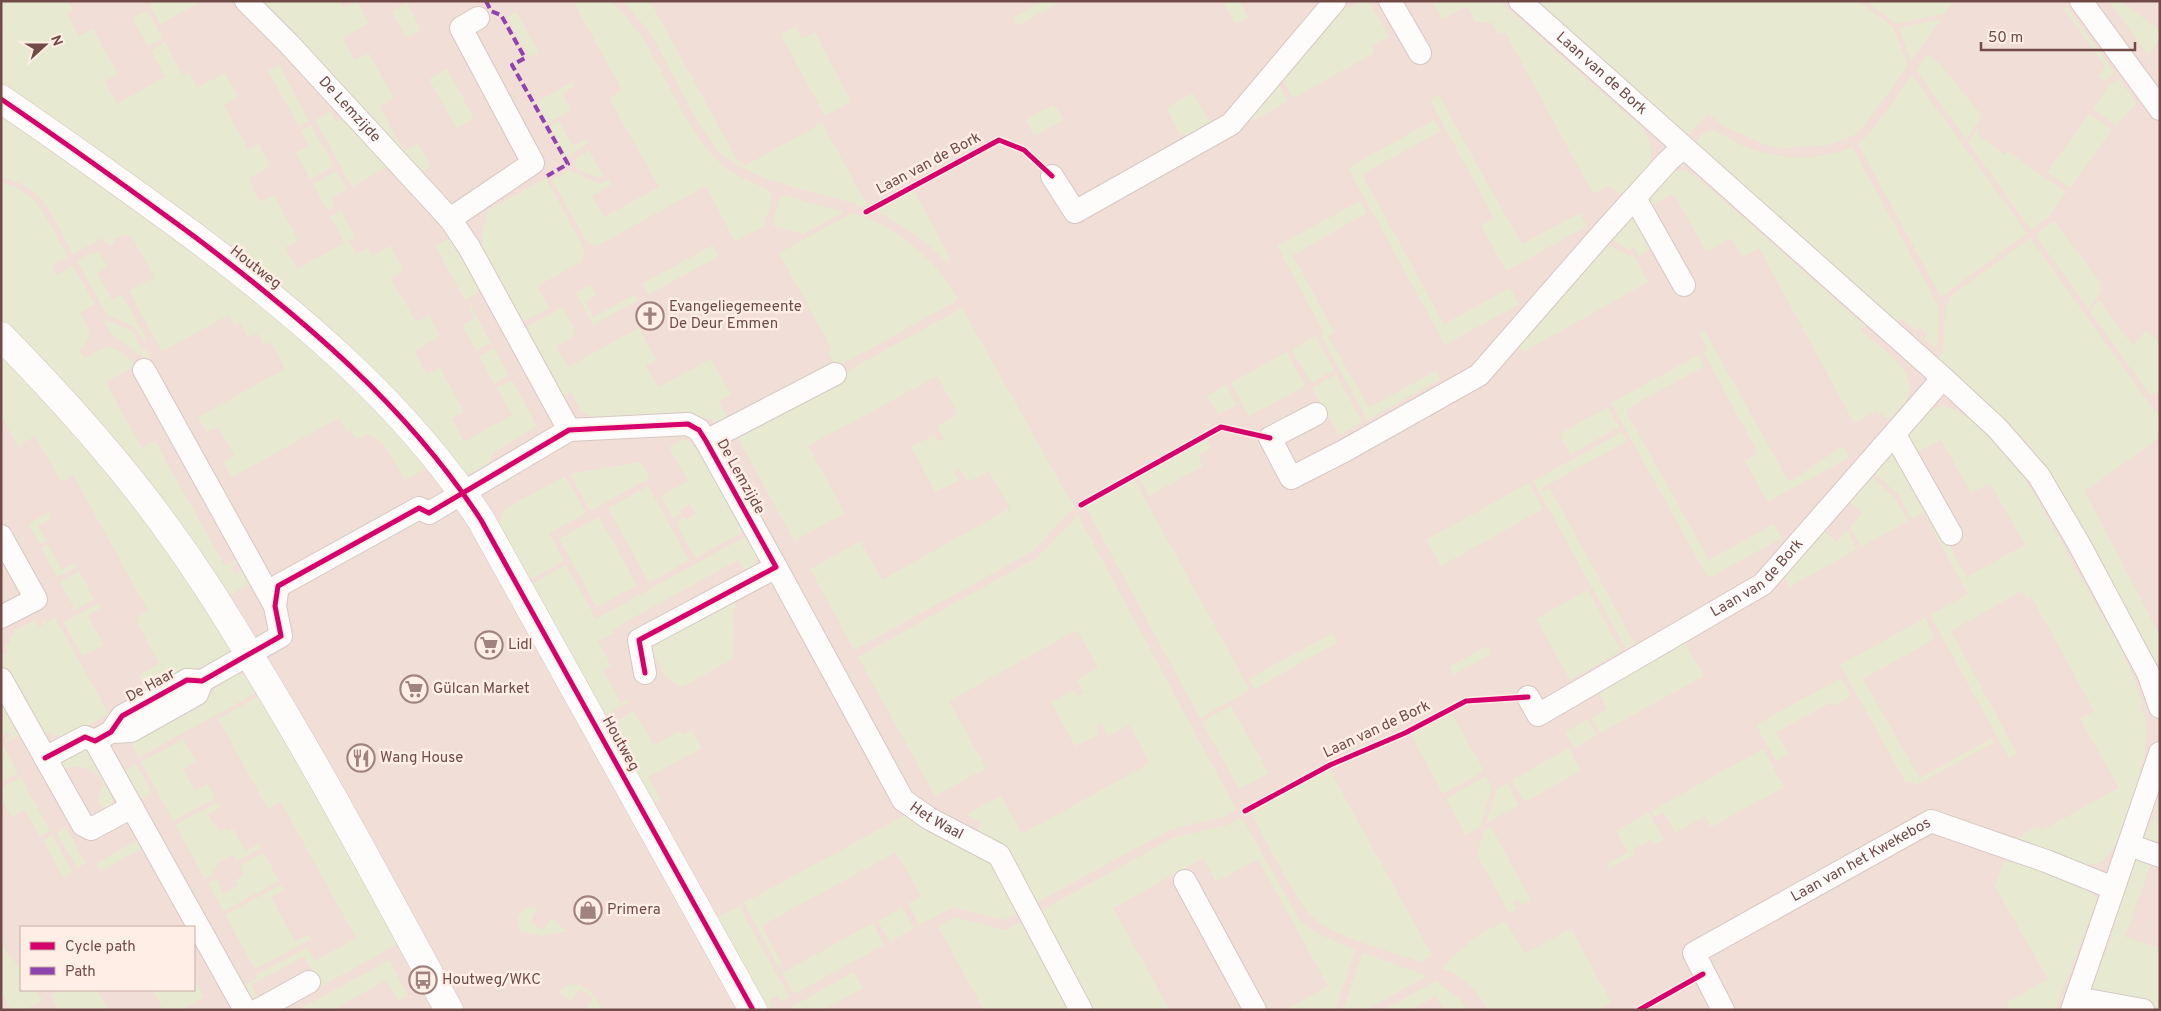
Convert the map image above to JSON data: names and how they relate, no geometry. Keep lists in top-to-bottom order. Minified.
{"streets":{"street":["Laan van de Bork","De Lemzijde","Houtweg","De Haar","Het Waal","Laan van het Kwekebos"]},"crossings":[["De Lemzijde","Houtweg"],["De Lemzijde","Het Waal"]],"places":{"church":["Evangeliegemeente De Deur Emmen"],"supermarket":["Lidl","Gülcan Market"],"restaurant":["Wang House"],"shop":["Primera"],"bus stop":["Houtweg/WKC"]},"legend":["Cycle path","Path"],"scale_bar":"50 m","north":"right"}
